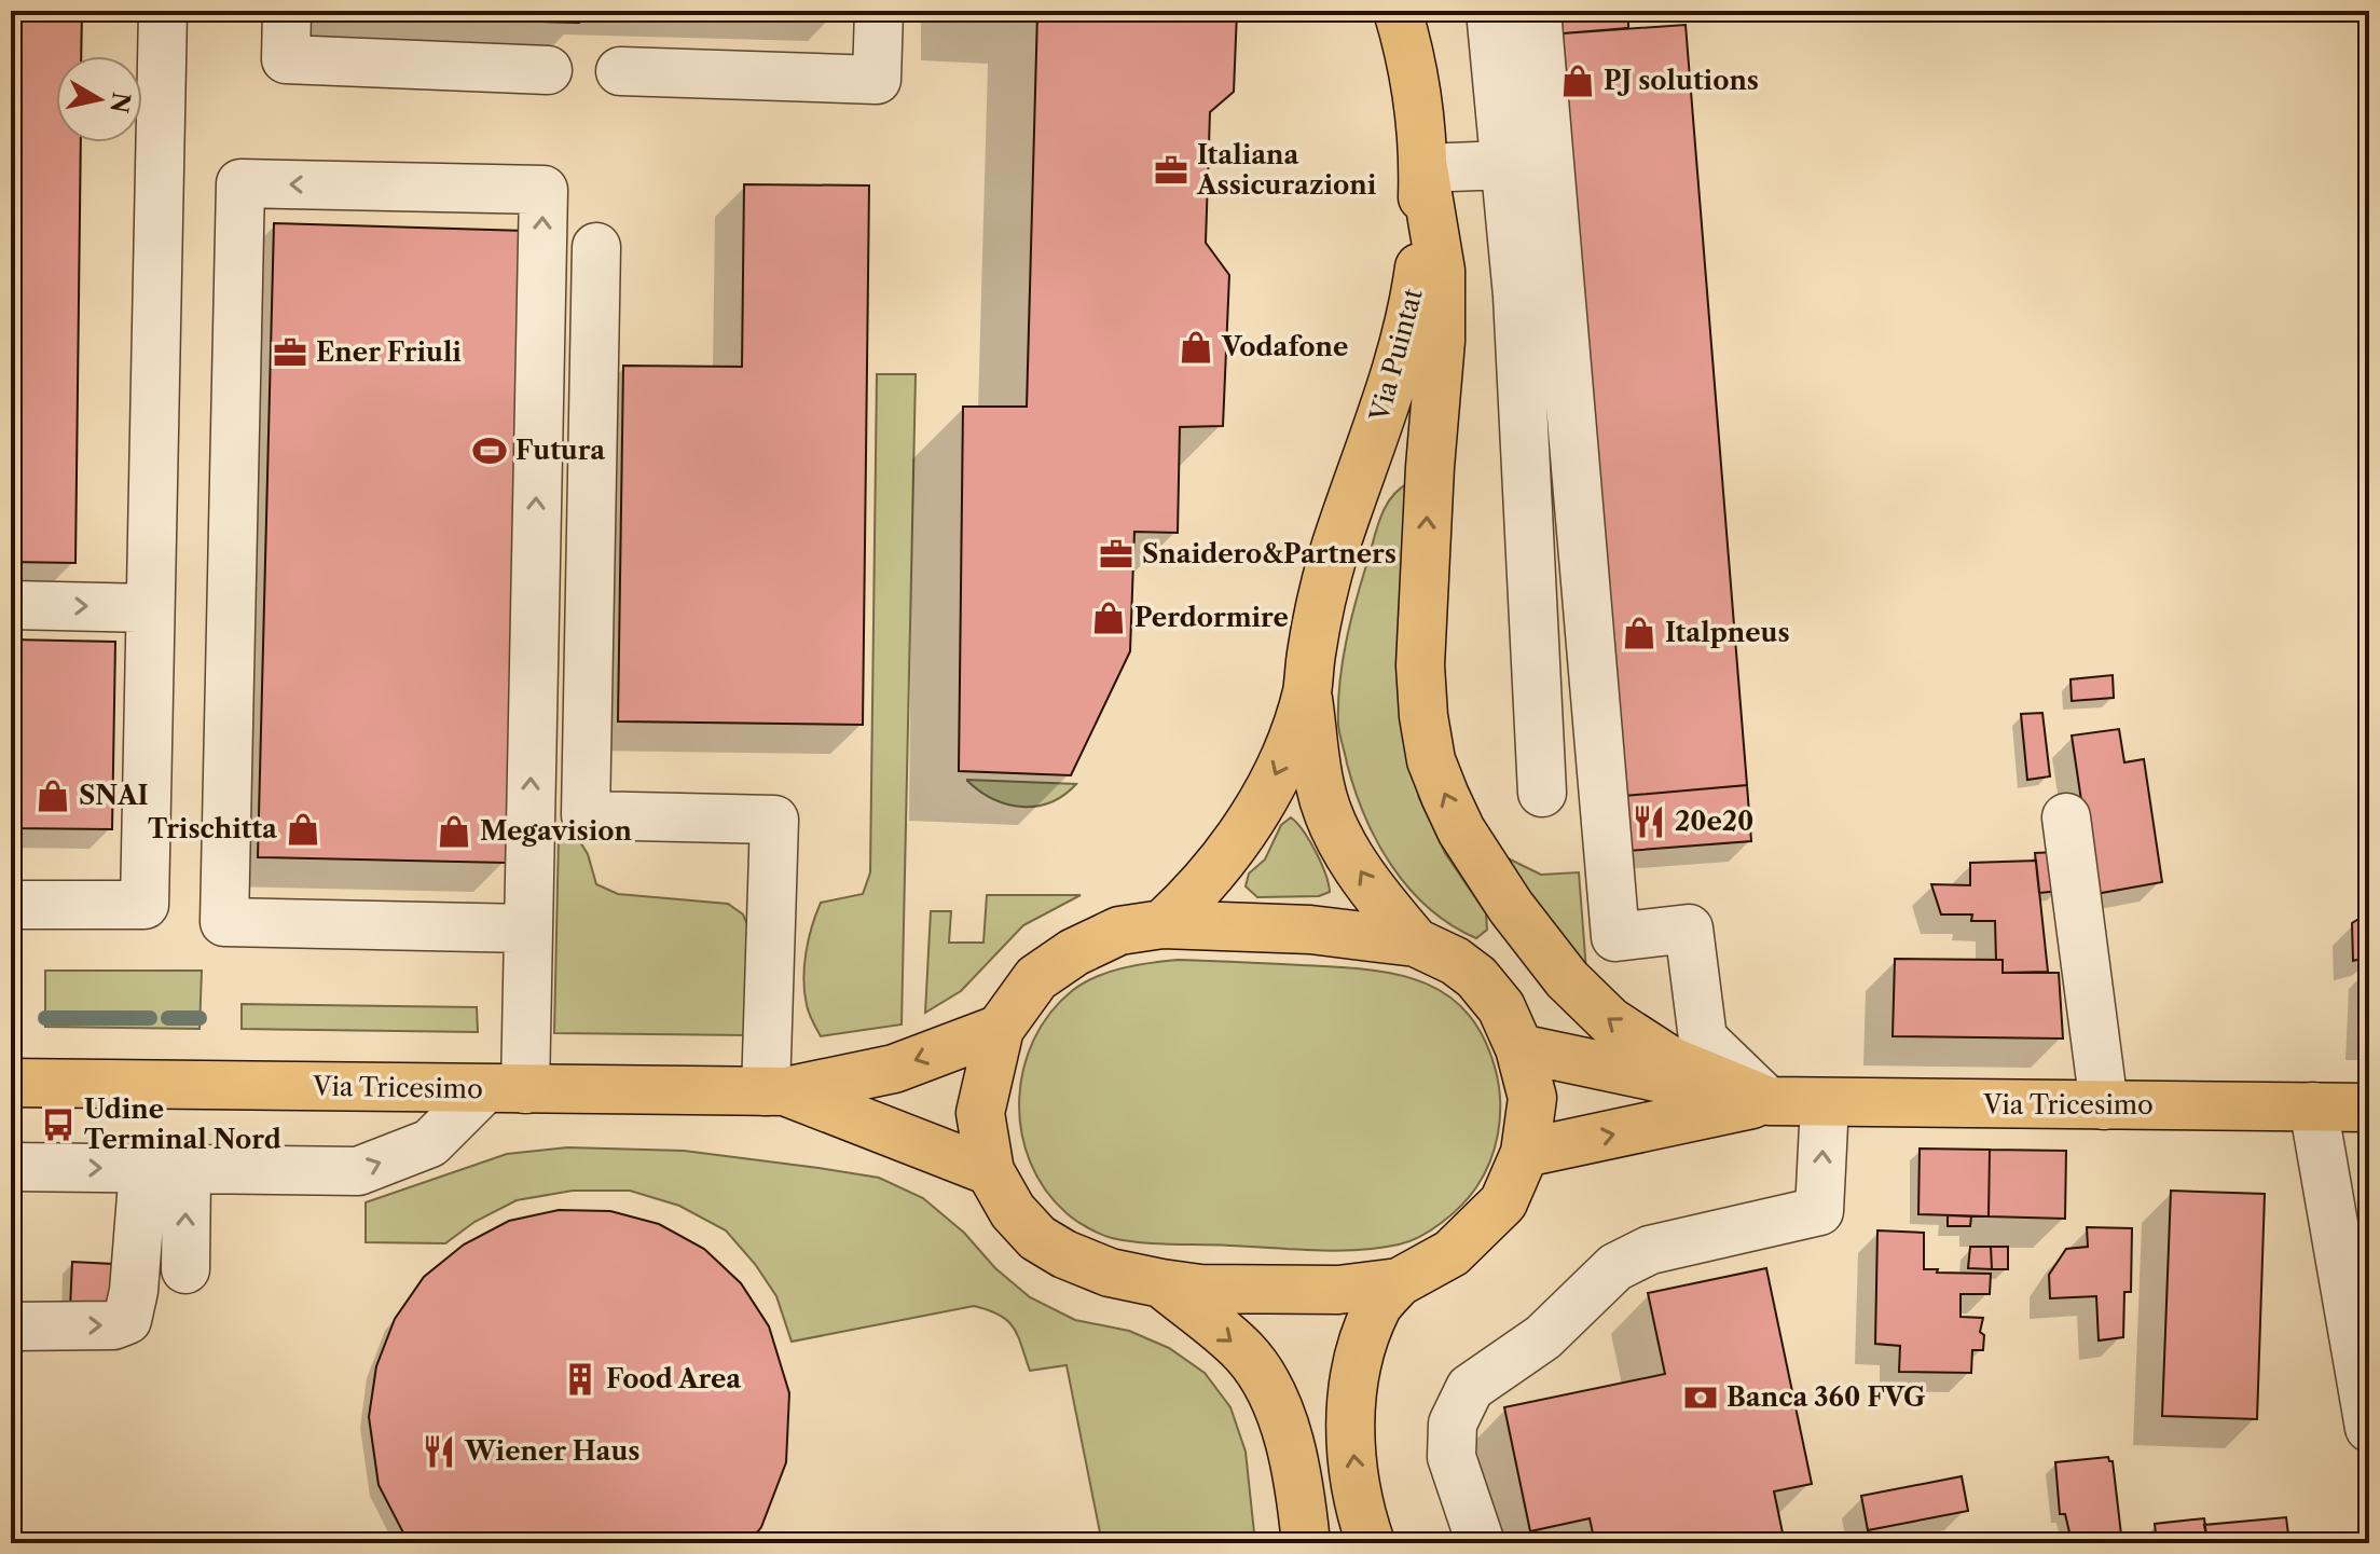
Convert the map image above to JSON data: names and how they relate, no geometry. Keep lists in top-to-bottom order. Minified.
{"streets":{"main road":["Via Puintat","Via Tricesimo"]},"places":{"shop":["PJ solutions","Vodafone","Perdormire","Italpneus","SNAI","Trischitta","Megavision"],"office":["Italiana Assicurazioni","Ener Friuli","Snaidero&Partners"],"sports":["Futura"],"restaurant":["20e20","Wiener Haus"],"bus stop":["Udine Terminal Nord"],"building":["Food Area"],"bank":["Banca 360 FVG"]},"north":"right"}
